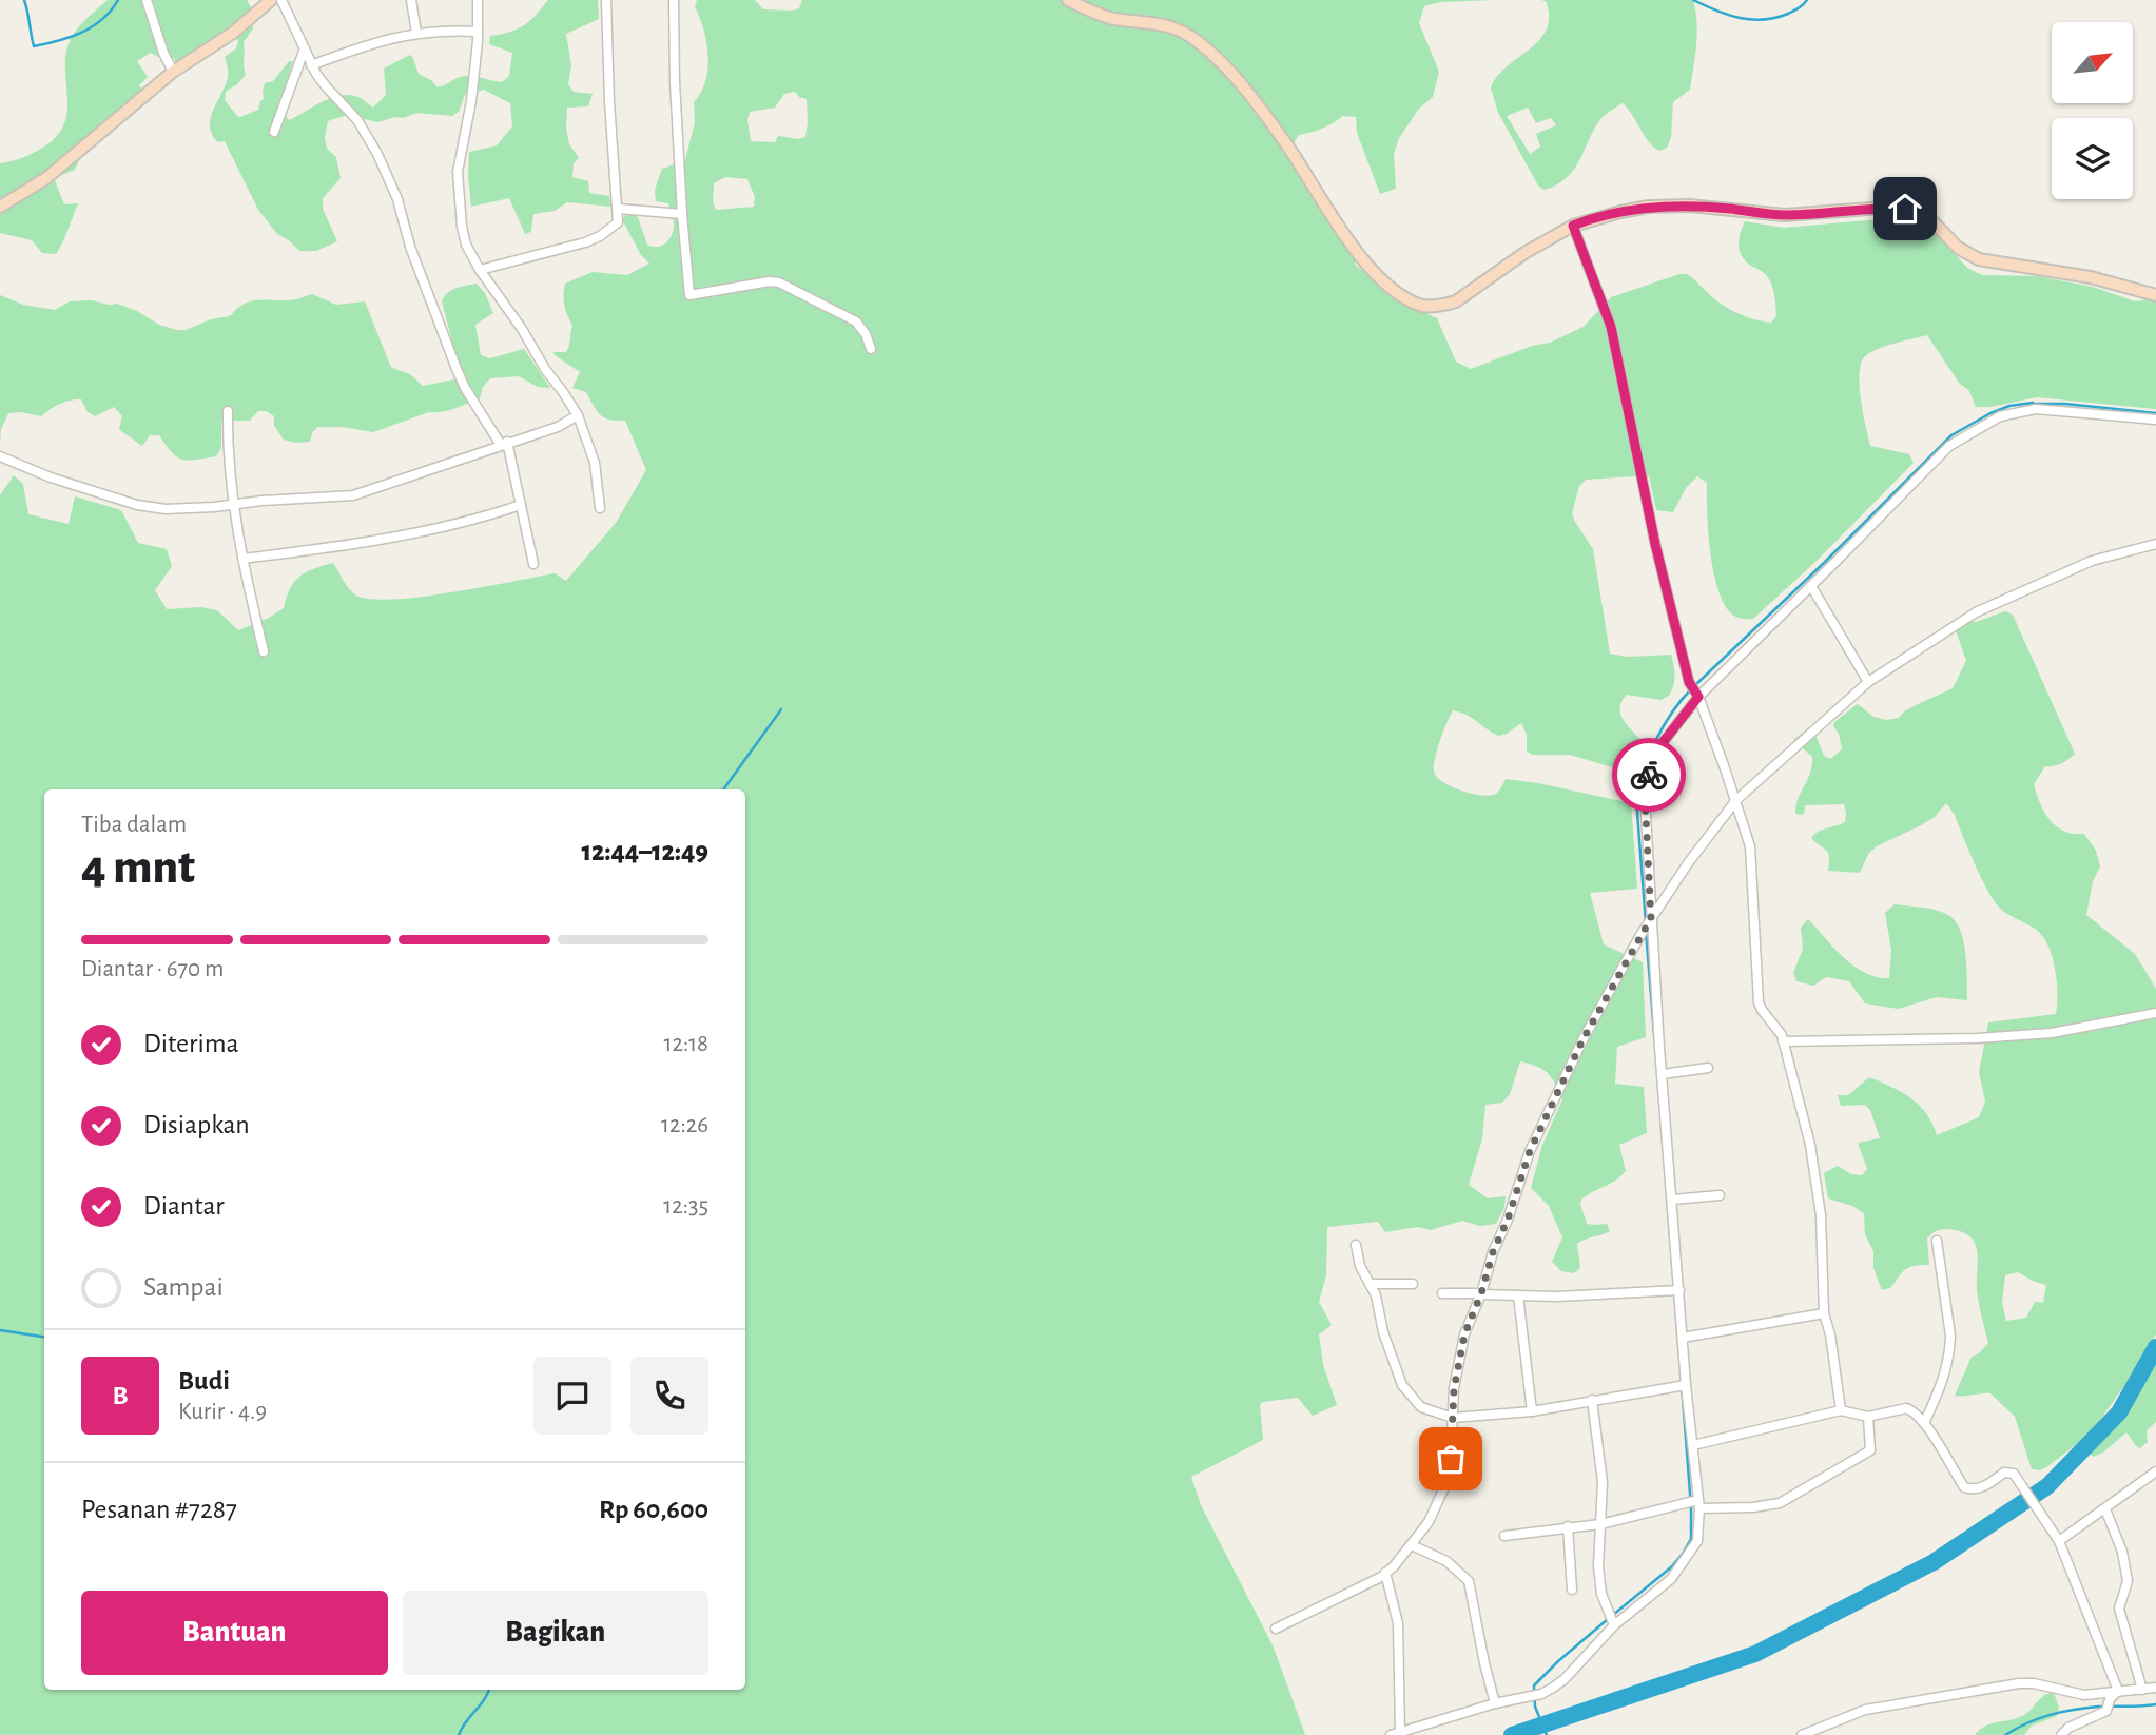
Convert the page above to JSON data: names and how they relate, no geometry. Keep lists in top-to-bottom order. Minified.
{"north":"top right","page":{"heading":["4 mnt","Tiba dalam","12:44–12:49"],"panel":["Budi","Kurir · 4.9","Pesanan #7287","Rp 60,600"],"bar":"Diantar · 670 m","list":[["Diterima","12:18"],["Disiapkan","12:26"],["Diantar","12:35"],"Sampai"],"round":"B","buttons":["Bantuan","Bagikan"]}}
